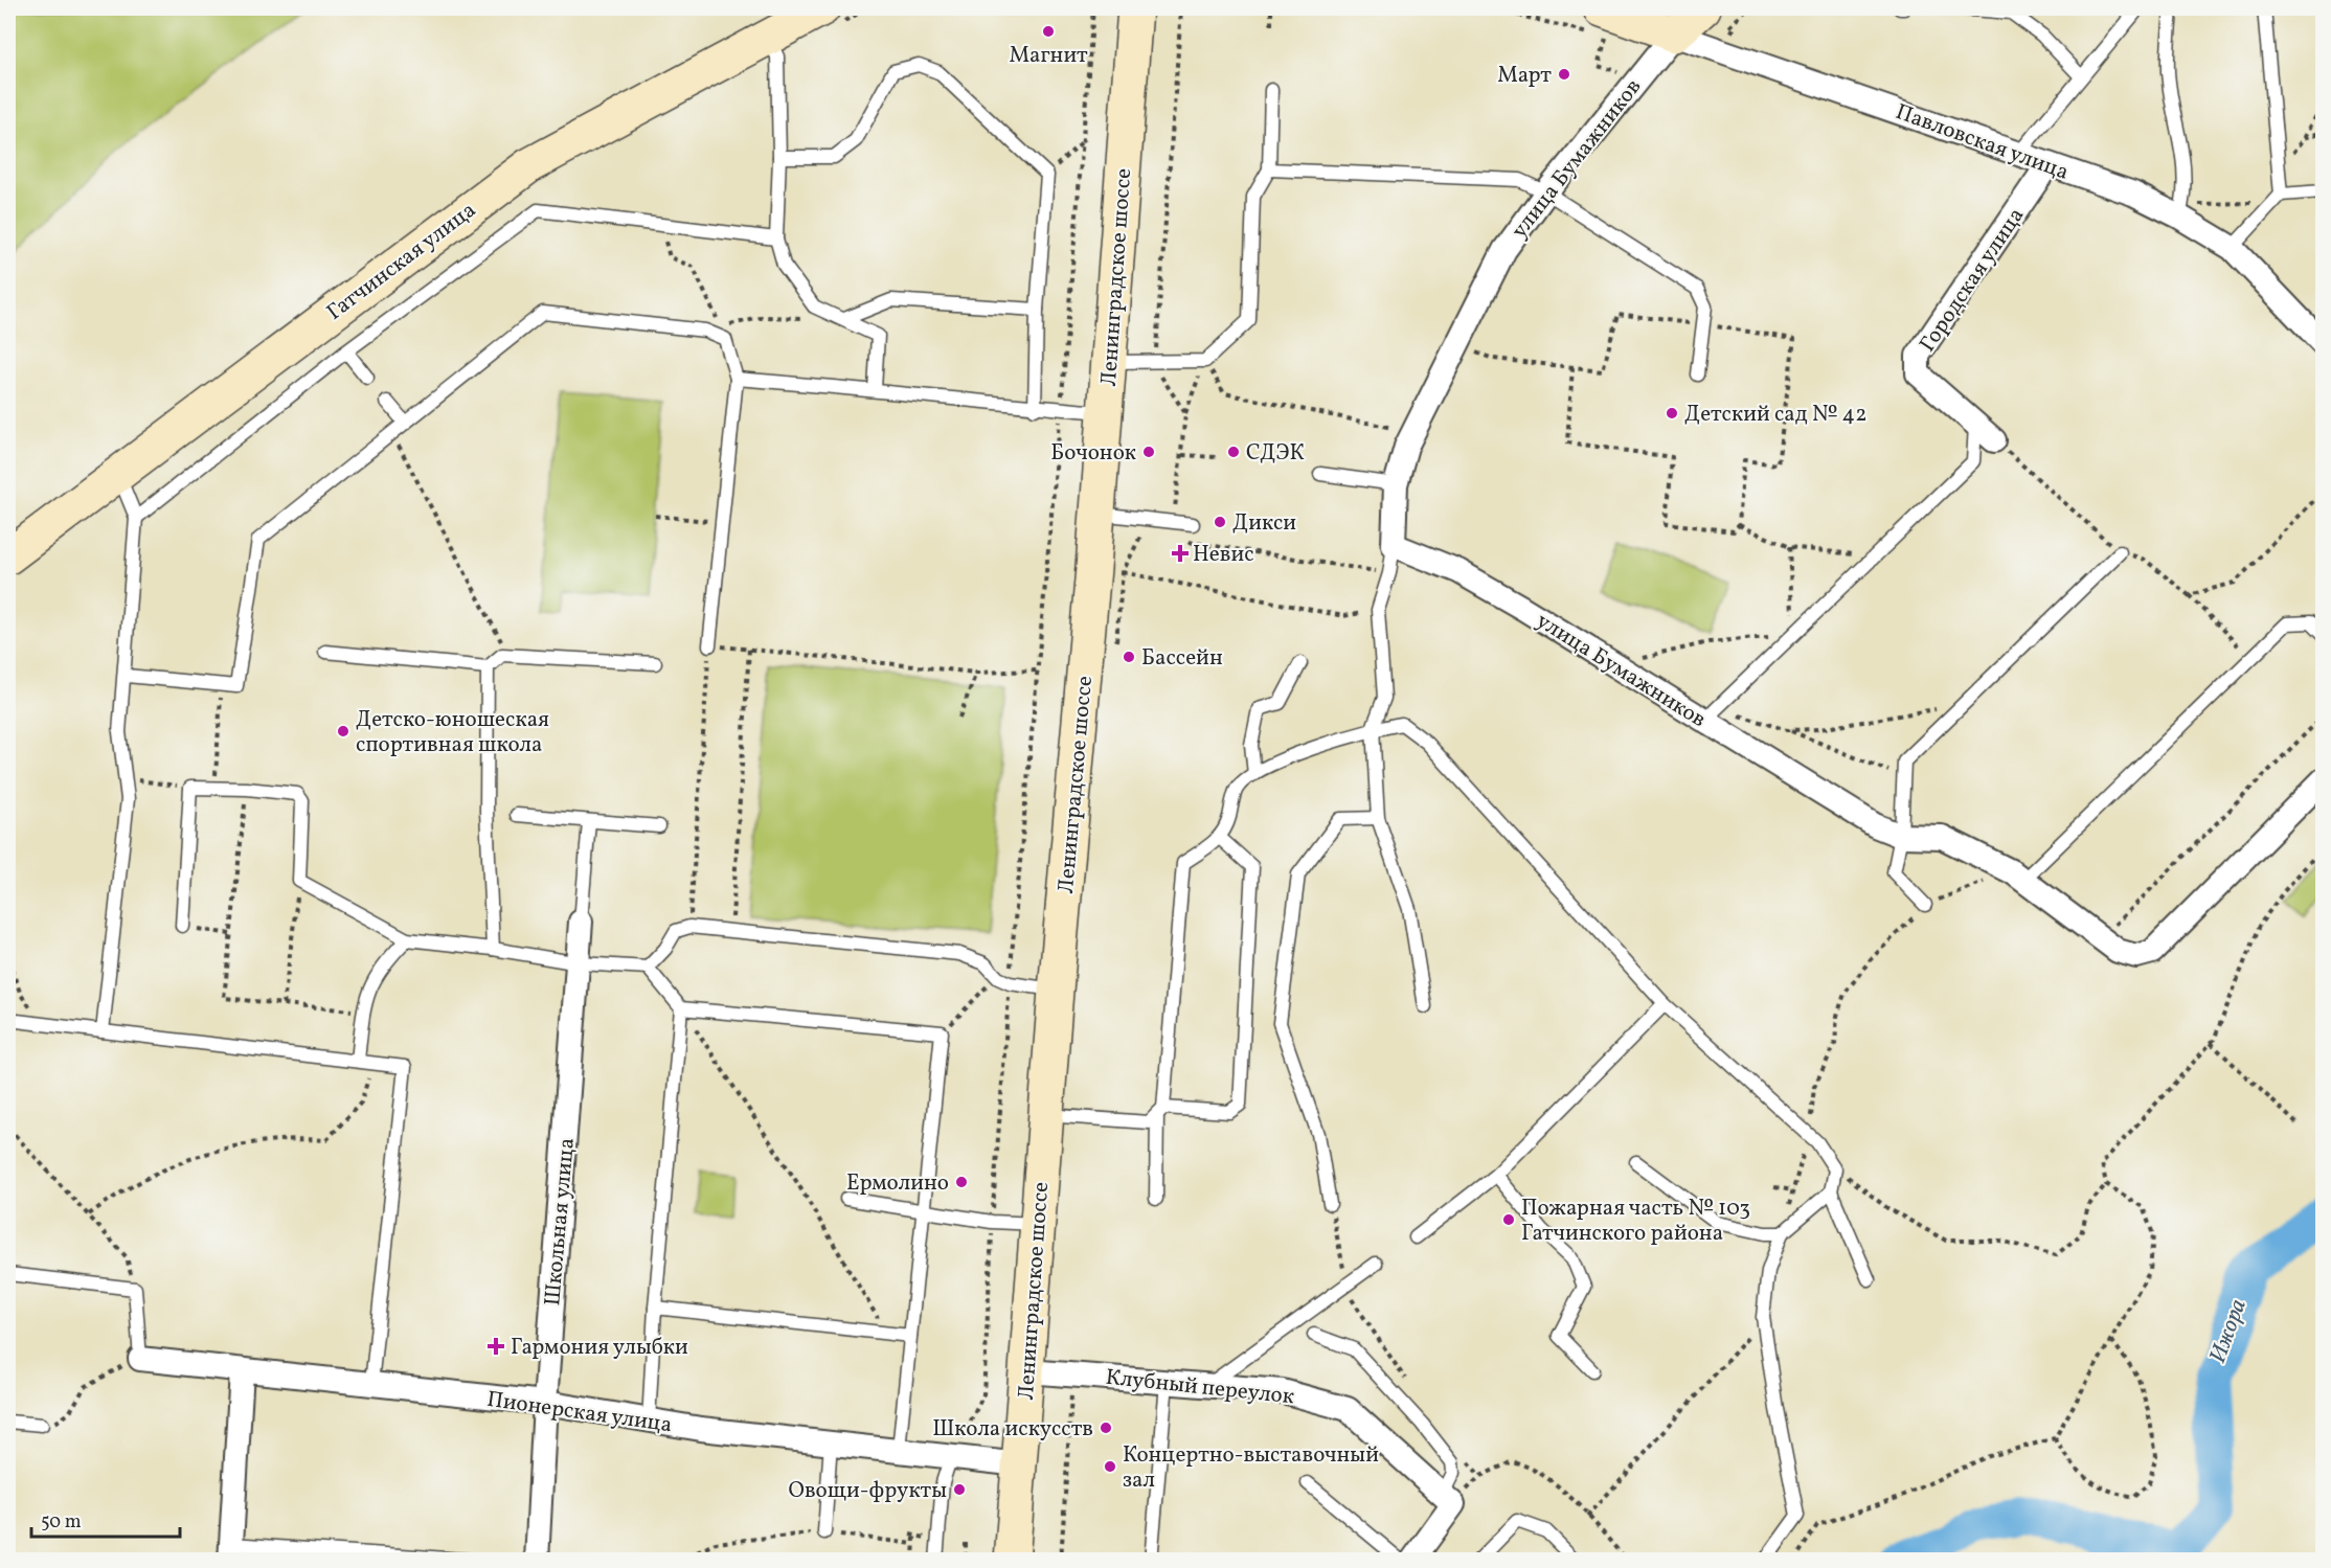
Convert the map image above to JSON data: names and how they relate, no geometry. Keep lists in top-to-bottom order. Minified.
{"streets":{"main road":["Павловская улица","Гатчинская улица","Ленинградское шоссе"],"street":["улица Бумажников","Городская улица","Школьная улица","Клубный переулок","Пионерская улица"]},"crossings":[["Павловская улица","улица Бумажников"],["Павловская улица","Городская улица"],["Ленинградское шоссе","Клубный переулок"],["Ленинградское шоссе","Пионерская улица"],["Школьная улица","Пионерская улица"]],"water":["Ижора"],"places":{"other":["Магнит","Март","Детский сад № 42","Бочонок","СДЭК","Дикси","Бассейн","Детско-юношеская спортивная школа","Ермолино","Пожарная часть № 103 Гатчинского района","Школа искусств","Концертно-выставочный зал","Овощи-фрукты"],"health":["Невис","Гармония улыбки"]},"scale_bar":"50 m"}
